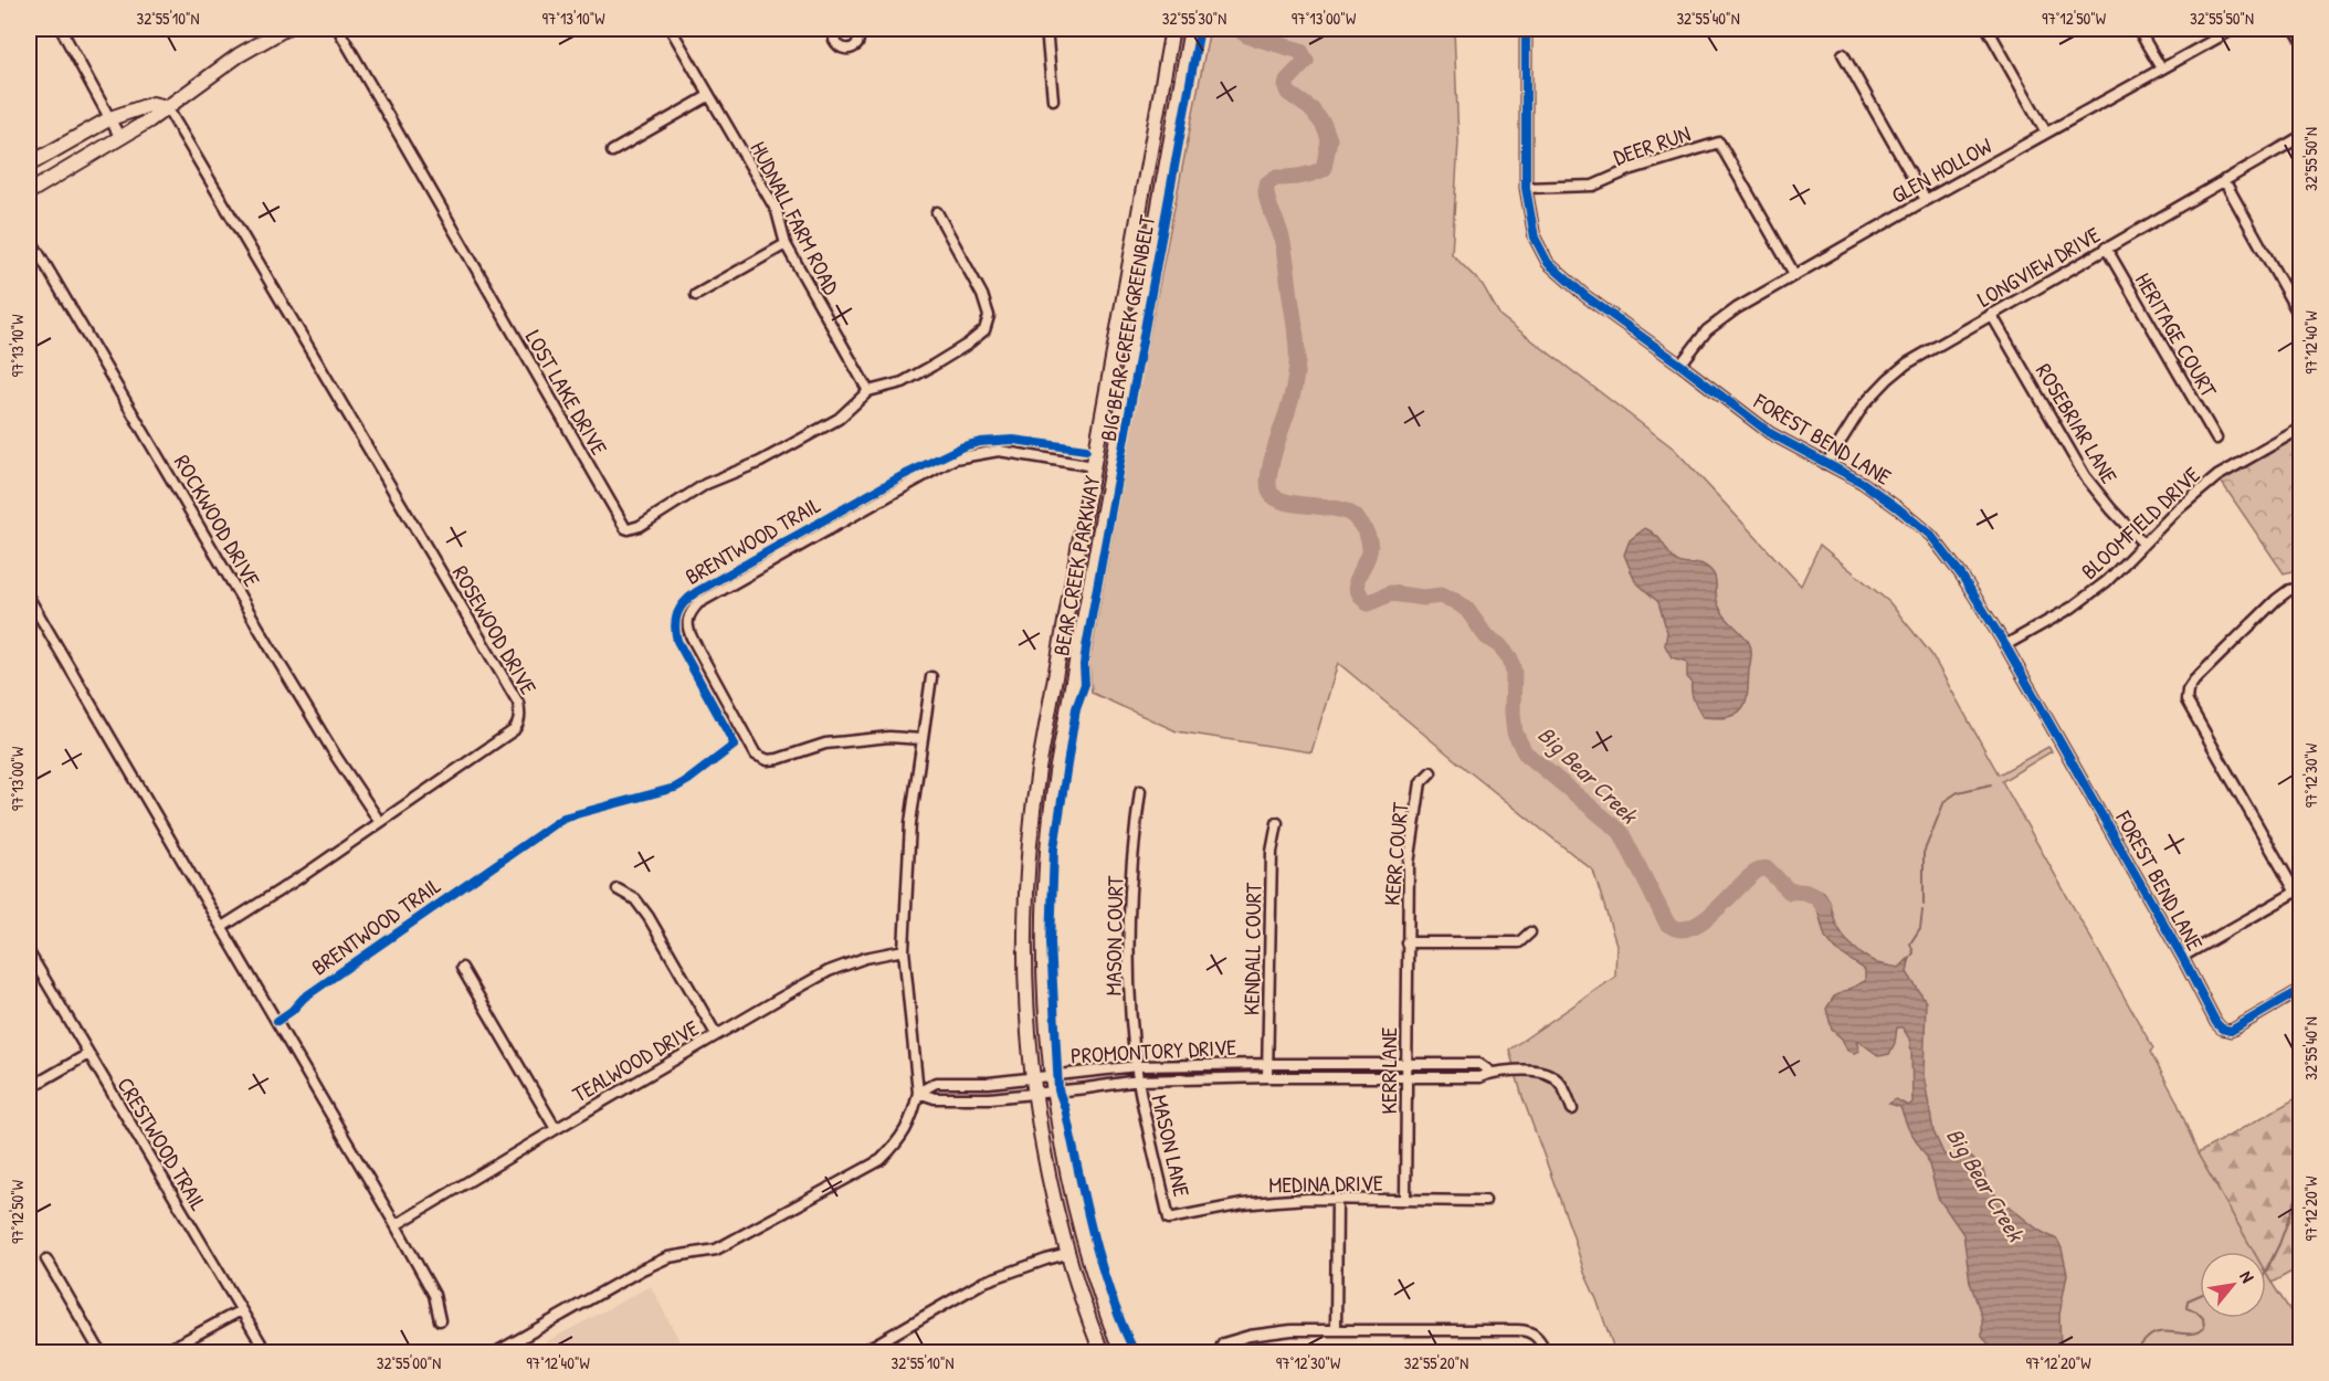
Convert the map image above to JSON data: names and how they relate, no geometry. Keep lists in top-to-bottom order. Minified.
{"streets":{"main road":["BEAR CREEK PARKWAY"],"street":["DEER RUN","GLEN HOLLOW","HUDNALL FARM ROAD","LONGVIEW DRIVE","HERITAGE COURT","LOST LAKE DRIVE","ROSEBRIAR LANE","FOREST BEND LANE","ROCKWOOD DRIVE","BLOOMFIELD DRIVE","ROSEWOOD DRIVE","KERR COURT","MASON COURT","KENDALL COURT","PROMONTORY DRIVE","TEALWOOD DRIVE","KERR LANE","CRESTWOOD TRAIL","MASON LANE","MEDINA DRIVE"],"cycle path":["BIG BEAR CREEK GREENBELT","BRENTWOOD TRAIL"]},"crossings":[["DEER RUN","GLEN HOLLOW"],["DEER RUN","FOREST BEND LANE"],["GLEN HOLLOW","FOREST BEND LANE"],["HUDNALL FARM ROAD","LOST LAKE DRIVE"],["LONGVIEW DRIVE","HERITAGE COURT"],["LONGVIEW DRIVE","ROSEBRIAR LANE"],["LONGVIEW DRIVE","FOREST BEND LANE"],["ROSEBRIAR LANE","BLOOMFIELD DRIVE"],["FOREST BEND LANE","BLOOMFIELD DRIVE"],["ROCKWOOD DRIVE","ROSEWOOD DRIVE"],["BEAR CREEK PARKWAY","PROMONTORY DRIVE"],["KERR COURT","KERR LANE"],["MASON COURT","PROMONTORY DRIVE"],["MASON COURT","MASON LANE"],["KENDALL COURT","PROMONTORY DRIVE"],["PROMONTORY DRIVE","KERR LANE"],["PROMONTORY DRIVE","MASON LANE"],["KERR LANE","MEDINA DRIVE"],["MASON LANE","MEDINA DRIVE"]],"water":["Big Bear Creek"],"north":"top right","coordinates":["32°55'10\"N","97°13'10\"W","32°55'30\"N","97°13'00\"W","32°55'40\"N","97°12'50\"W","32°55'50\"N","97°12'40\"W","97°12'30\"W","97°12'20\"W","32°55'00\"N","32°55'20\"N"]}
